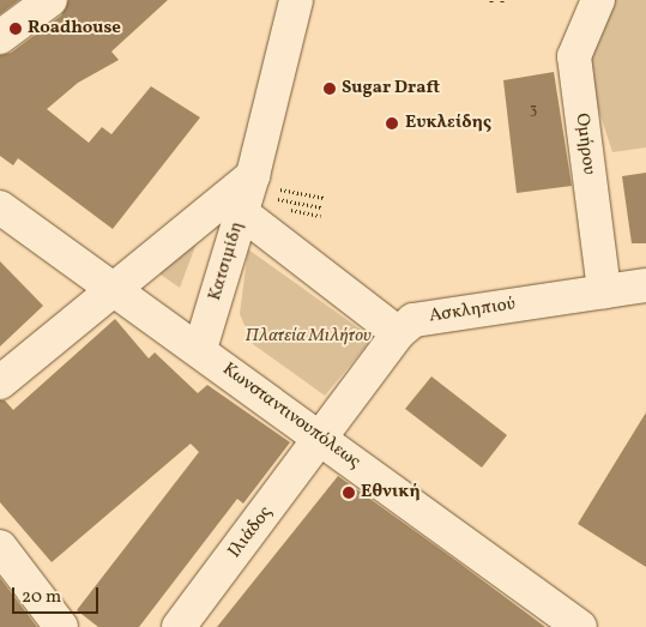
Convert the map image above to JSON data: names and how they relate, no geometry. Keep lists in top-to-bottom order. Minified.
{"streets":{"street":["Ομήρου","Κατσιμίδη","Ασκληπιού","Κωνσταντινουπόλεως","Ιλιάδος"]},"crossings":[["Ομήρου","Ασκληπιού"],["Κατσιμίδη","Κωνσταντινουπόλεως"],["Ασκληπιού","Κωνσταντινουπόλεως"],["Ασκληπιού","Ιλιάδος"],["Κωνσταντινουπόλεως","Ιλιάδος"]],"parks":["Πλατεία Μιλήτου"],"places":["Roadhouse","Sugar Draft","Ευκλείδης","Εθνική"],"house_numbers":["3"],"scale_bar":"20 m"}
